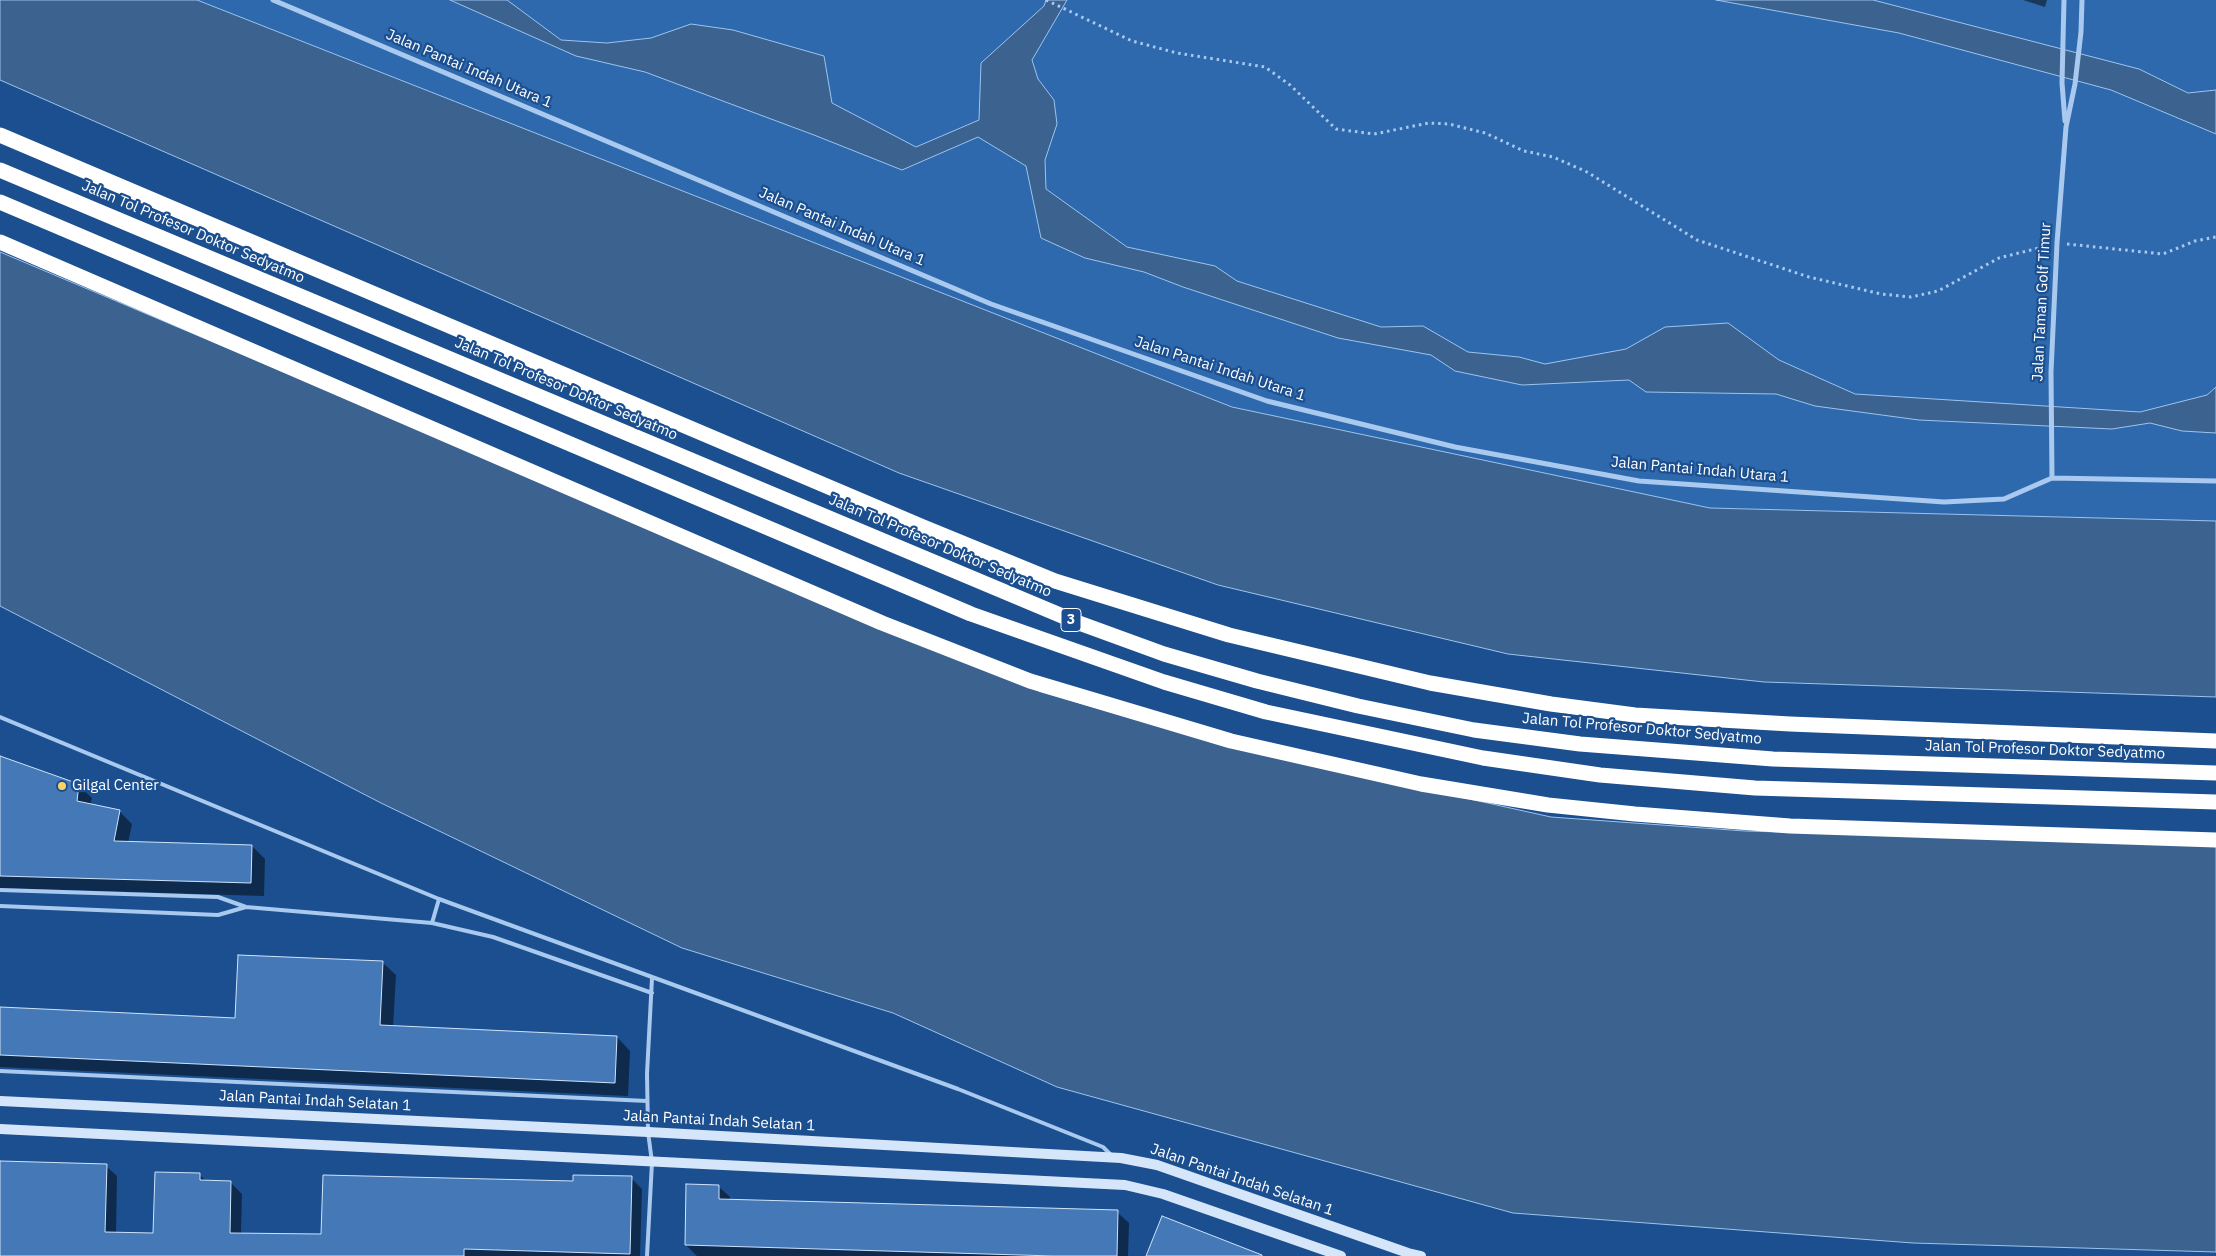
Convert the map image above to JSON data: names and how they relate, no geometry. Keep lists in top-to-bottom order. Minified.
{"streets":{"highway":["Jalan Tol Profesor Doktor Sedyatmo","3"],"street":["Jalan Pantai Indah Utara 1","Jalan Taman Golf Timur","Jalan Pantai Indah Selatan 1"]},"crossings":[["Jalan Pantai Indah Utara 1","Jalan Taman Golf Timur"]],"places":["Gilgal Center"]}
